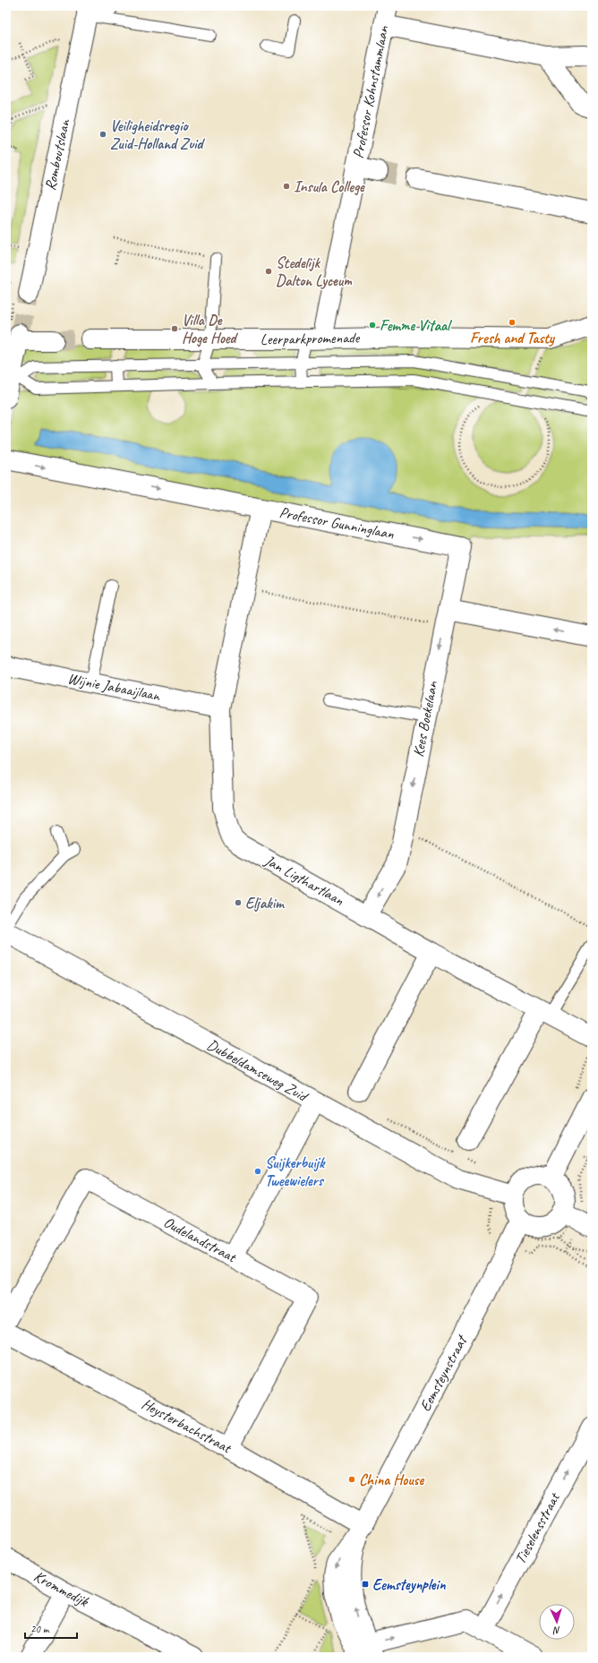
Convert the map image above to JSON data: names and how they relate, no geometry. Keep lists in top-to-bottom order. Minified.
{"streets":{"street":["Professor Kohnstammlaan","Romboutslaan","Leerparkpromenade","Professor Gunninglaan","Wijnie Jabaaijlaan","Kees Boekelaan","Jan Ligthartlaan","Dubbeldamseweg Zuid","Oudelandstraat","Eemsteynstraat","Heysterbachstraat","Tieselensstraat","Krommedijk"]},"crossings":[["Professor Gunninglaan","Kees Boekelaan"],["Wijnie Jabaaijlaan","Jan Ligthartlaan"],["Kees Boekelaan","Jan Ligthartlaan"],["Oudelandstraat","Heysterbachstraat"],["Eemsteynstraat","Heysterbachstraat"]],"one_way":["Kees Boekelaan","Tieselensstraat"],"places":{"other":["Veiligheidsregio Zuid-Holland Zuid","Insula College","Stedelijk Dalton Lyceum","Fresh and Tasty","Femme Vitaal","Villa De Hoge Hoed","Eljakim","Suijkerbuijk Tweewielers","China House"],"transit":["Eemsteynplein"]},"scale_bar":"20 m","north":"bottom"}
